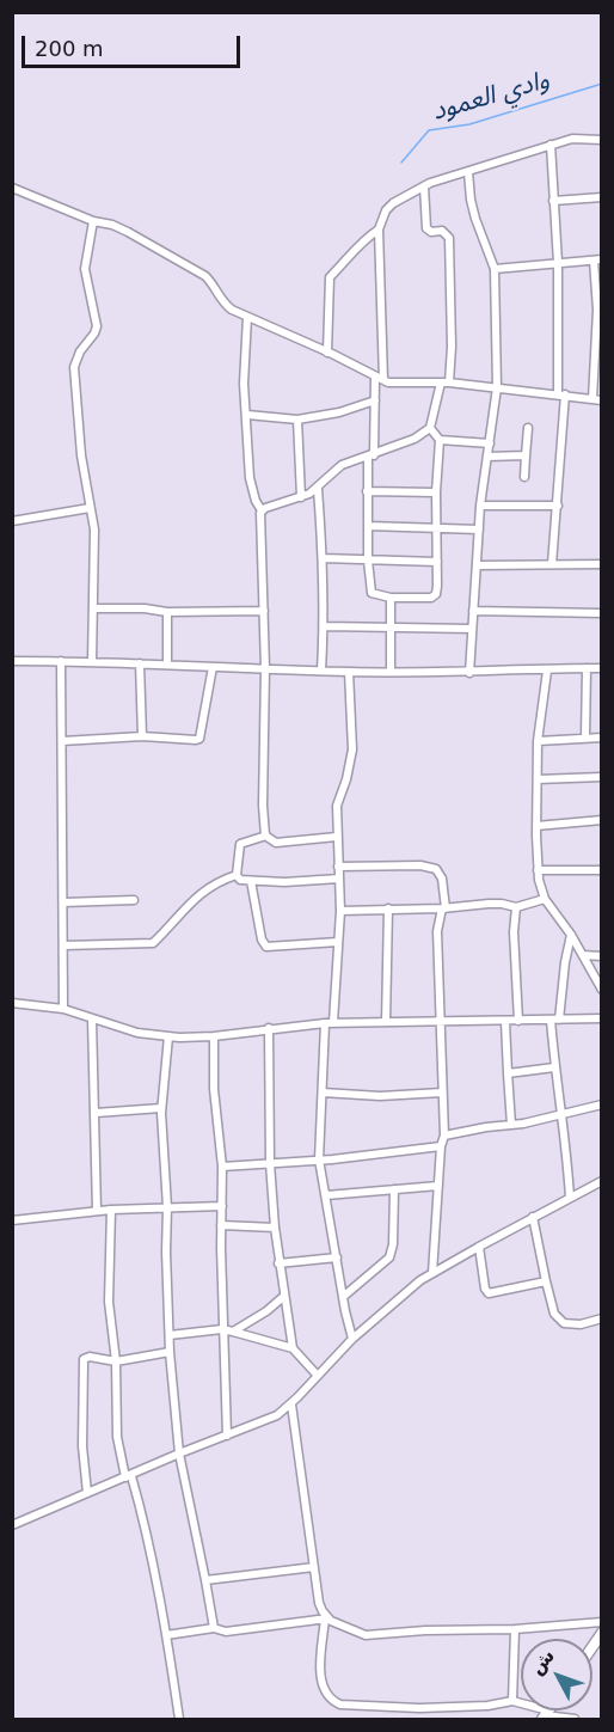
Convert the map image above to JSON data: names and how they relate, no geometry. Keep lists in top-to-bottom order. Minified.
{"water":["وادي العمود"],"scale_bar":"200 m","north":"top left"}
